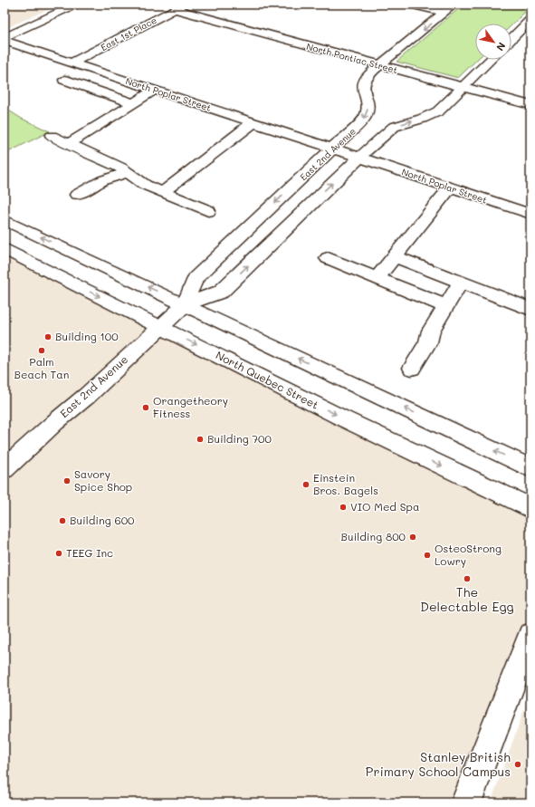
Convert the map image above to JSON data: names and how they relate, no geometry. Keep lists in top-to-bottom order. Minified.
{"streets":{"street":["East 1st Place","North Pontiac Street","North Poplar Street","East 2nd Avenue","North Quebec Street"]},"crossings":[["East 1st Place","North Pontiac Street"],["East 1st Place","North Poplar Street"],["North Pontiac Street","East 2nd Avenue"],["North Poplar Street","East 2nd Avenue"],["East 2nd Avenue","North Quebec Street"]],"places":["Building 100","Palm Beach Tan","Orangetheory Fitness","Building 700","Savory Spice Shop","Einstein Bros. Bagels","VIO Med Spa","Building 600","Building 800","TEEG Inc","OsteoStrong Lowry","The Delectable Egg","Stanley British Primary School Campus"],"north":"bottom right"}
